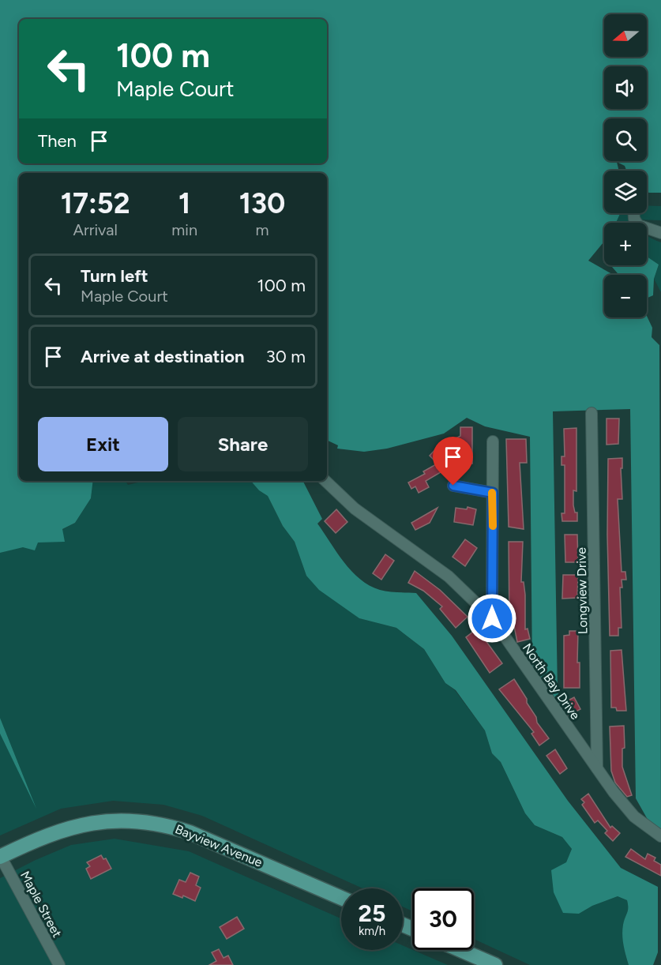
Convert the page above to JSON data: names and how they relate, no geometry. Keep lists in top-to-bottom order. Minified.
{"streets":{"main road":["Bayview Avenue"],"street":["Longview Drive","North Bay Drive","Maple Street"]},"crossings":[["Longview Drive","North Bay Drive"],["Bayview Avenue","Maple Street"]],"north":"left","page":{"map_buttons":["+","−"],"turn":["100 m","Maple Court"],"then":"Then","eta":["17:52","Arrival","1","min","130","m"],"list":[{"name":"Turn left","note":"Maple Court","value":"100 m"},{"name":"Arrive at destination","value":"30 m"}],"buttons":["Exit","Share"],"speed":"25 km/h","limit":"30"}}
